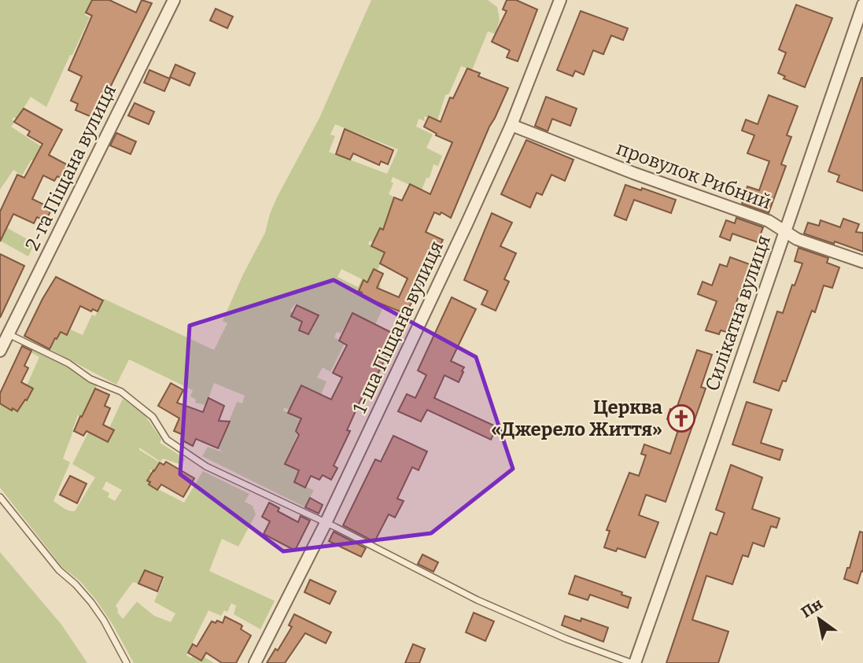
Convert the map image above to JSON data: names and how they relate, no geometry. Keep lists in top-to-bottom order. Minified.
{"streets":{"street":["2-га Піщана вулиця","провулок Рибний","Силікатна вулиця","1-ша Піщана вулиця"]},"crossings":[["провулок Рибний","Силікатна вулиця"],["провулок Рибний","1-ша Піщана вулиця"]],"places":{"church":["Церква «Джерело Життя»"]},"north":"top left"}
